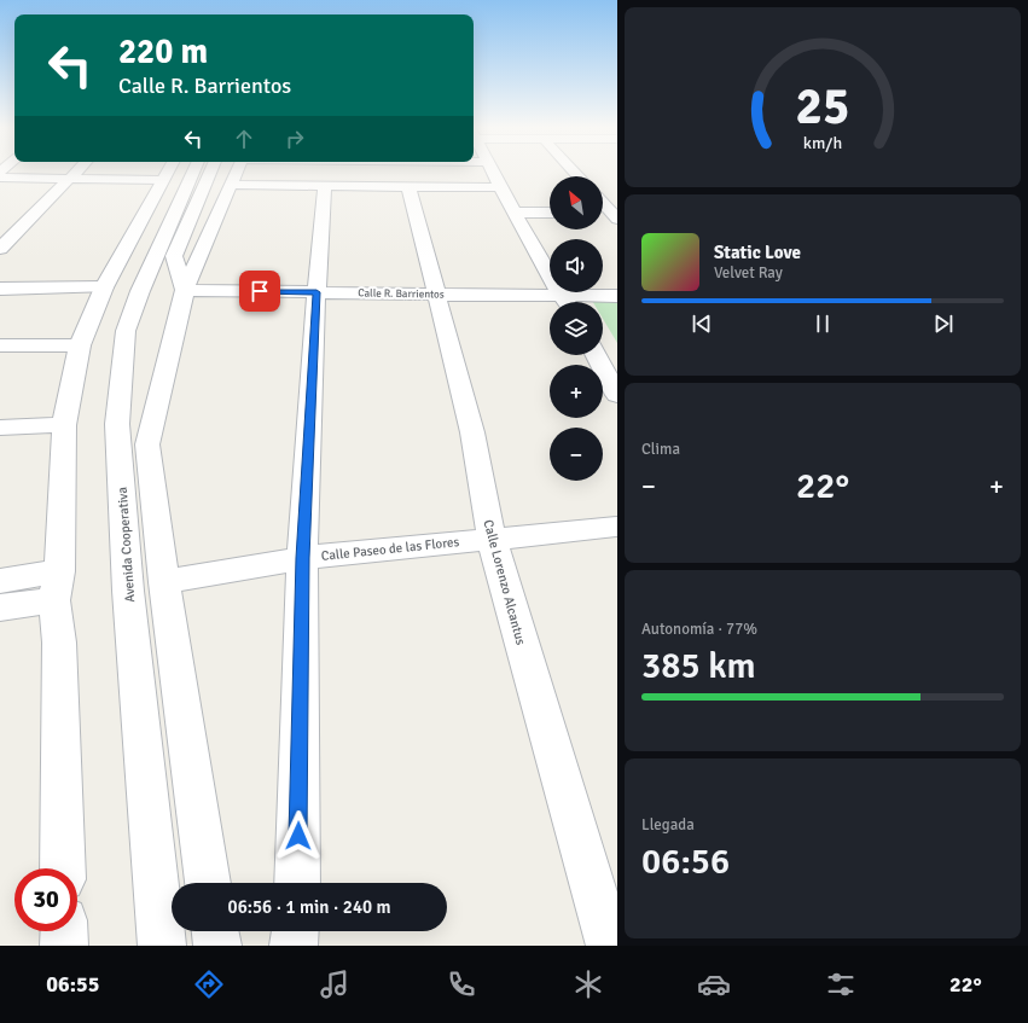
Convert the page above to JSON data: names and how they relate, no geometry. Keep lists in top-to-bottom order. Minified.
{"streets":{"street":["Calle R. Barrientos","Avenida Cooperativa","Calle Paseo de las Flores","Calle Lorenzo Alcantus"]},"crossings":[["Calle R. Barrientos","Calle Lorenzo Alcantus"],["Calle Paseo de las Flores","Calle Lorenzo Alcantus"]],"north":"top left","page":{"turn":["220 m","Calle R. Barrientos"],"map_buttons":["+","−"],"song":["Static Love","Velvet Ray"],"tile":["Clima",["Autonomía · 77%","385 km"],["Llegada","06:56"]],"heat":["−","22°","+"],"limit":"30","trip":"06:56 · 1 min · 240 m","tabs":["06:55","22°"],"gauge":["25","km/h"]}}
